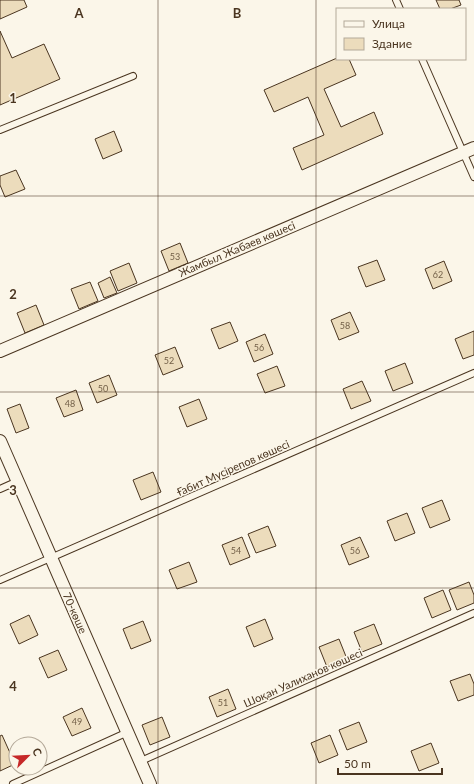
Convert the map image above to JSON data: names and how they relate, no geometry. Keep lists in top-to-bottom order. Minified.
{"streets":{"street":["Жамбыл Жабаев көшесі","70-көше"],"lane":["Ғабит Мүсірепов көшесі","Шоқан Уалиханов көшесі"]},"crossings":[["Ғабит Мүсірепов көшесі","70-көше"],["70-көше","Шоқан Уалиханов көшесі"]],"house_numbers":["53","62","58","56","52","50","48","54","56","51","49"],"legend":["Улица","Здание"],"scale_bar":"50 m","north":"top right","grid":{"columns":["A","B"],"rows":["1","2","3","4"]}}
